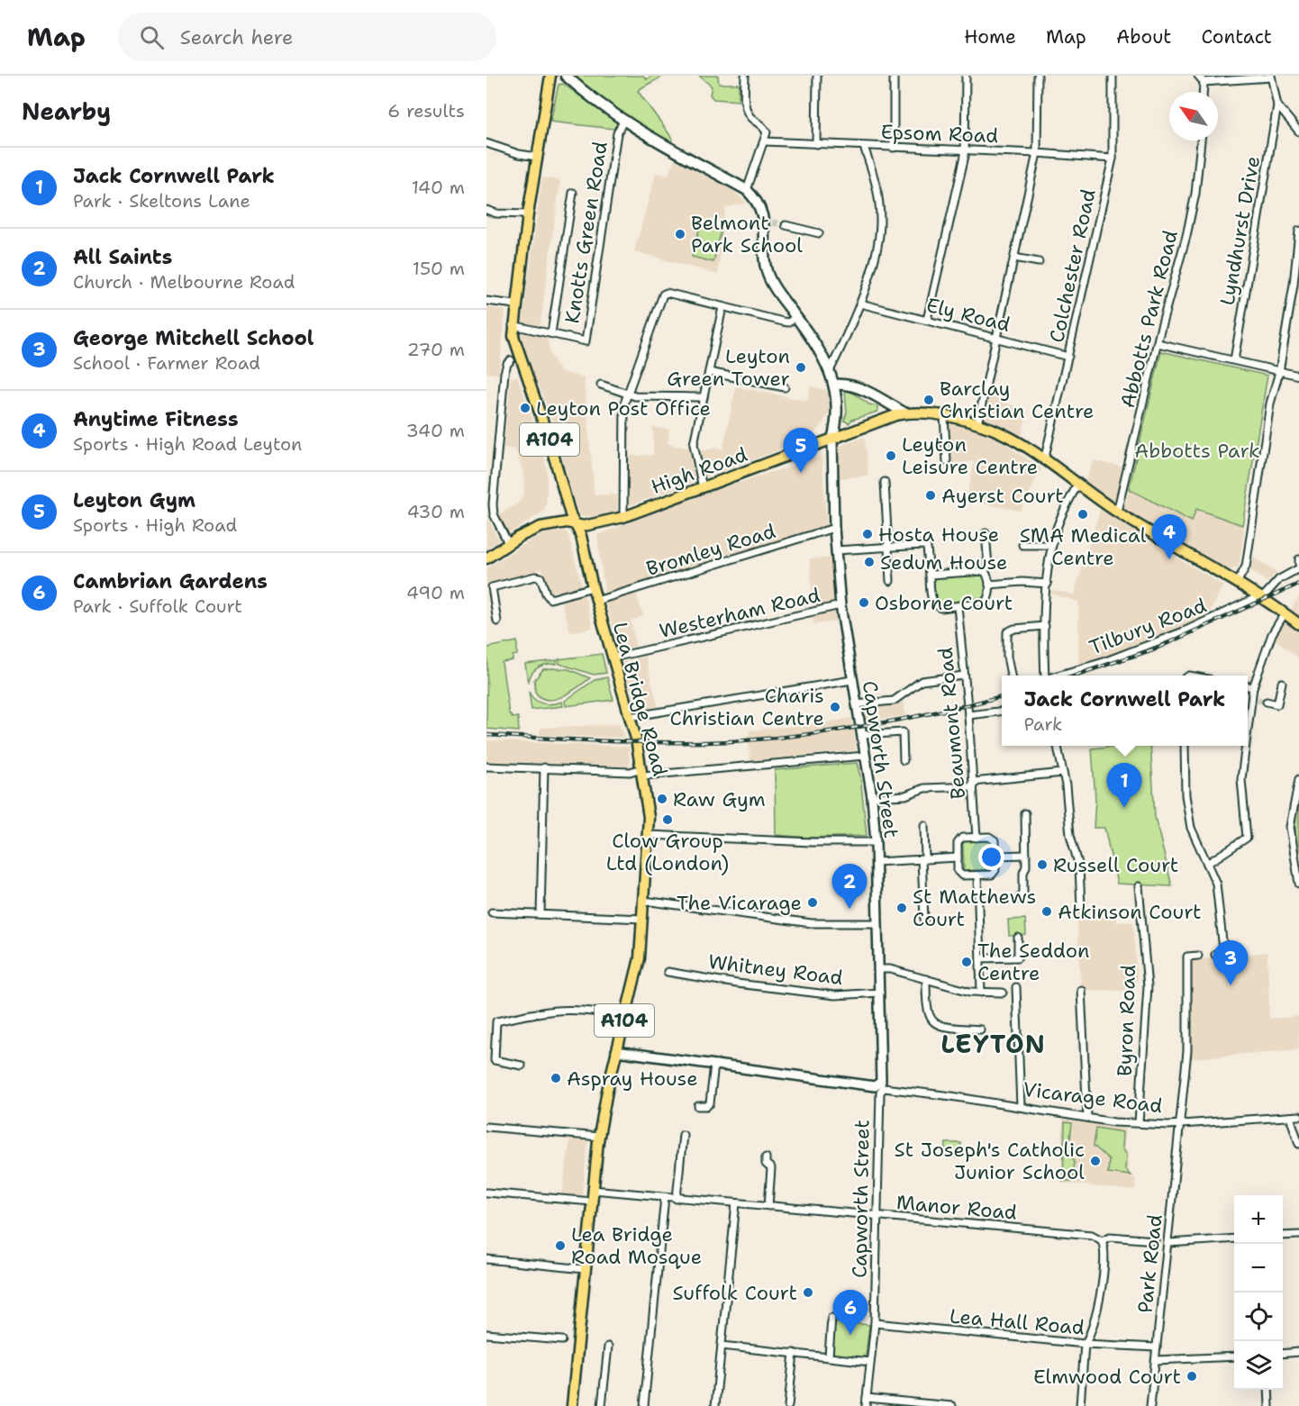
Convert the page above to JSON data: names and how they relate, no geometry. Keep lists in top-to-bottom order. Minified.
{"streets":{"main road":["A104","High Road","Lea Bridge Road"],"street":["Epsom Road","Lyndhurst Drive","Knotts Green Road","Colchester Road","Ely Road","Abbotts Park Road","Bromley Road","Westerham Road","Tilbury Road","Beaumont Road","Capworth Street","Whitney Road","Byron Road","Vicarage Road","Manor Road","Park Road","Lea Hall Road"]},"crossings":[["Epsom Road","Colchester Road"],["Knotts Green Road","Lea Bridge Road"],["Colchester Road","Ely Road"],["Colchester Road","High Road"],["Abbotts Park Road","High Road"],["High Road","Tilbury Road"],["High Road","Lea Bridge Road"],["High Road","Capworth Street"],["Bromley Road","Lea Bridge Road"],["Bromley Road","Capworth Street"],["Westerham Road","Lea Bridge Road"],["Westerham Road","Capworth Street"],["Lea Bridge Road","Vicarage Road"],["Lea Bridge Road","Manor Road"],["Capworth Street","Whitney Road"],["Capworth Street","Vicarage Road"],["Capworth Street","Manor Road"],["Capworth Street","Lea Hall Road"],["Byron Road","Vicarage Road"],["Vicarage Road","Park Road"],["Park Road","Lea Hall Road"]],"districts":["LEYTON"],"parks":["Abbotts Park"],"places":["Belmont Park School","Leyton Green Tower","Barclay Christian Centre","Leyton Post Office","Leyton Leisure Centre","Ayerst Court","SMA Medical Centre","Hosta House","Sedum House","Osborne Court","Charis Christian Centre","Raw Gym","Clow Group Ltd (London)","Russell Court","The Vicarage","St Matthews Court","Atkinson Court","The Seddon Centre","Aspray House","St Joseph's Catholic Junior School","Lea Bridge Road Mosque","Suffolk Court","Elmwood Court"],"north":"top left","page":{"header":"Map","search":"Search here","nav":["Home","Map","About","Contact"],"heading":["Nearby","6 results"],"list":[{"mark":"1","name":"Jack Cornwell Park","note":"Park · Skeltons Lane","value":"140 m"},{"mark":"2","name":"All Saints","note":"Church · Melbourne Road","value":"150 m"},{"mark":"3","name":"George Mitchell School","note":"School · Farmer Road","value":"270 m"},{"mark":"4","name":"Anytime Fitness","note":"Sports · High Road Leyton","value":"340 m"},{"mark":"5","name":"Leyton Gym","note":"Sports · High Road","value":"430 m"},{"mark":"6","name":"Cambrian Gardens","note":"Park · Suffolk Court","value":"490 m"}],"pins":["5","4","1","2","3","6"],"popup":["Jack Cornwell Park","Park"],"map_buttons":["+","−"]}}
